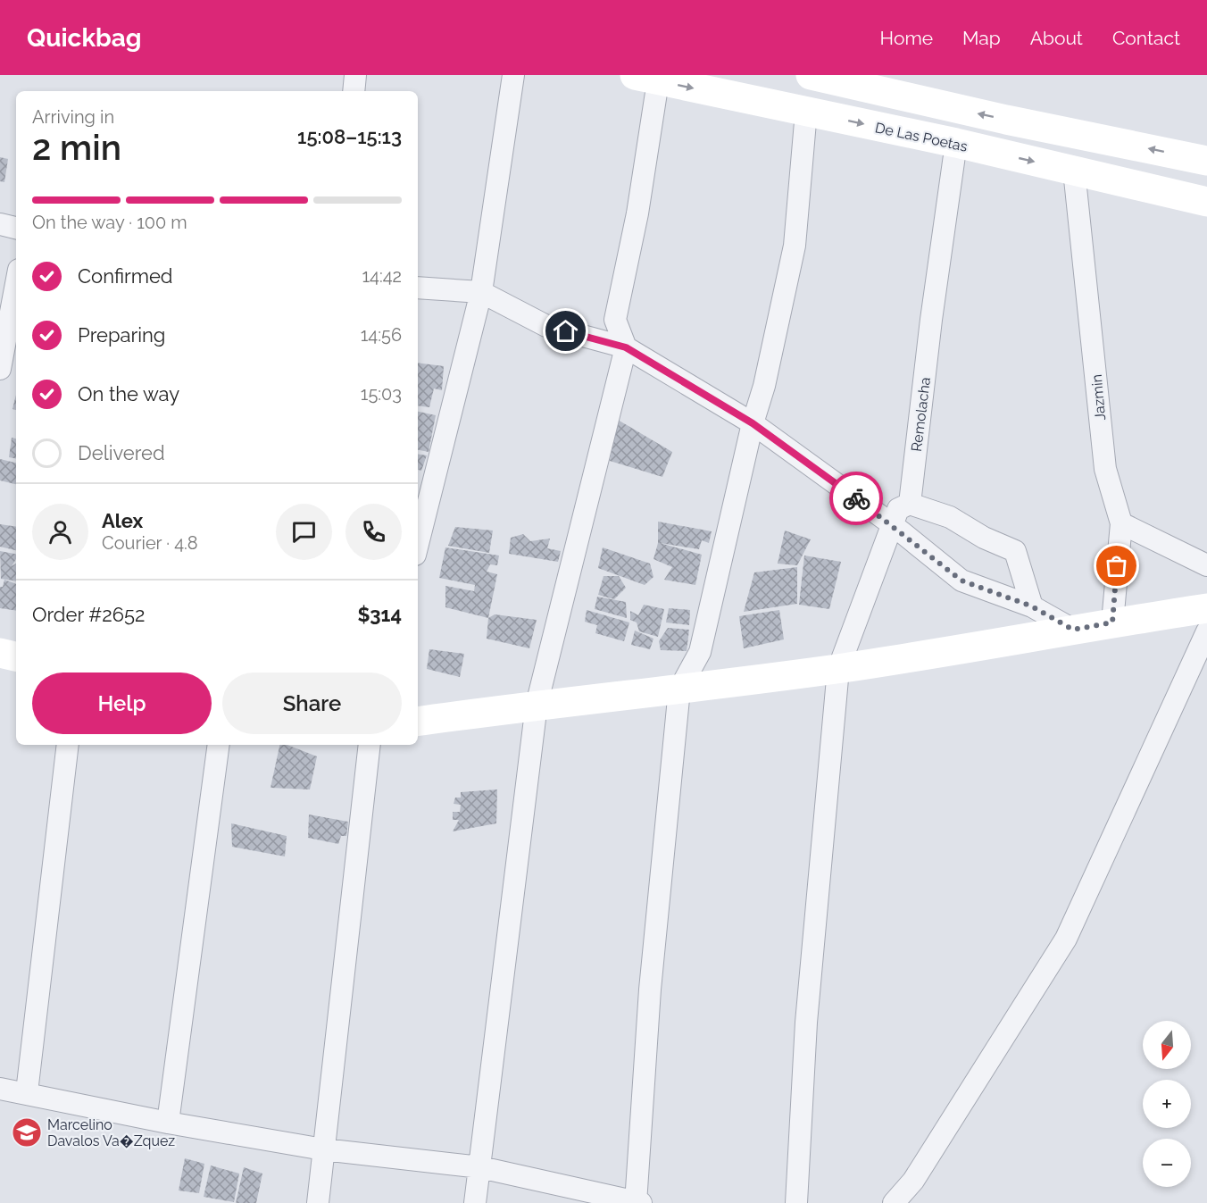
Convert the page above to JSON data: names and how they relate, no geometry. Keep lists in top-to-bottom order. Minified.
{"streets":{"street":["De Las Poetas","Jazmin","Remolacha"]},"crossings":[["De Las Poetas","Jazmin"],["De Las Poetas","Remolacha"]],"places":{"school or university":["Marcelino Davalos Va�Zquez"]},"north":"bottom","page":{"header":"Quickbag","nav":["Home","Map","About","Contact"],"heading":["2 min","Arriving in","15:08–15:13"],"panel":["Alex","Courier · 4.8","Order #2652","$314"],"bar":"On the way · 100 m","list":[["Confirmed","14:42"],["Preparing","14:56"],["On the way","15:03"],"Delivered"],"buttons":["Help","Share"],"map_buttons":["+","−"]}}
